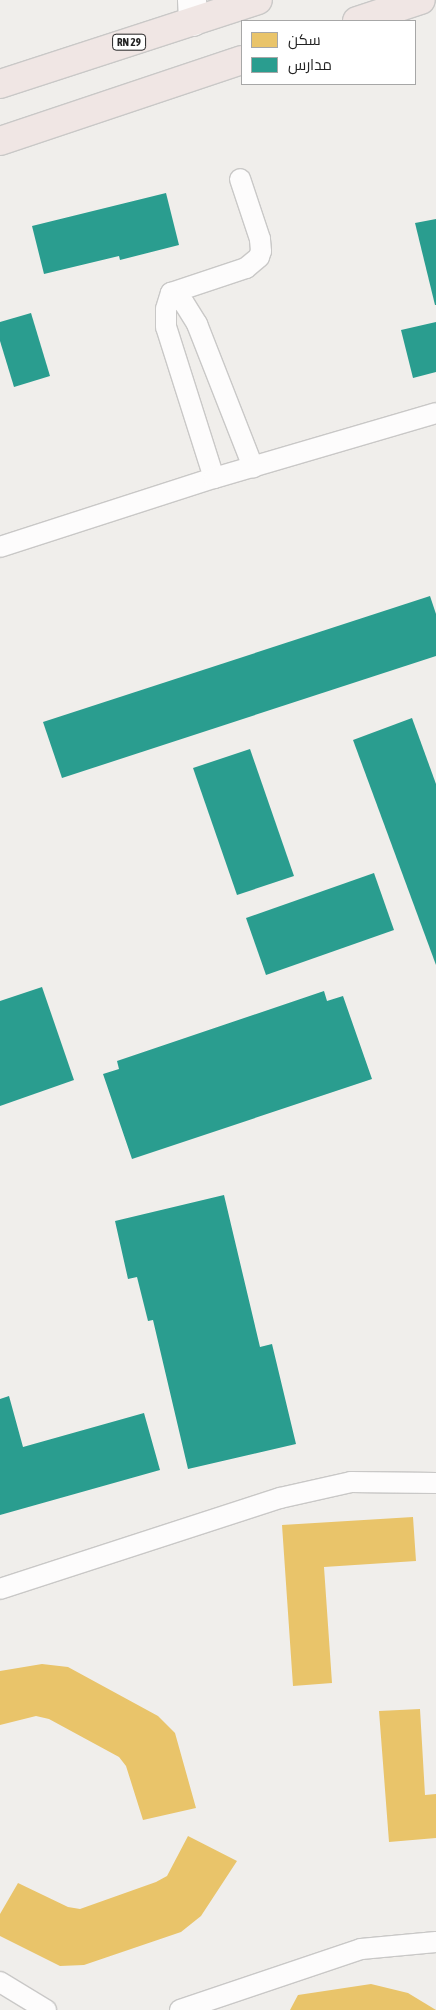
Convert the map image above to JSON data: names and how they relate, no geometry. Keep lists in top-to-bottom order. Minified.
{"streets":{"highway":["RN 29"]},"legend":["سكن","مدارس"]}
